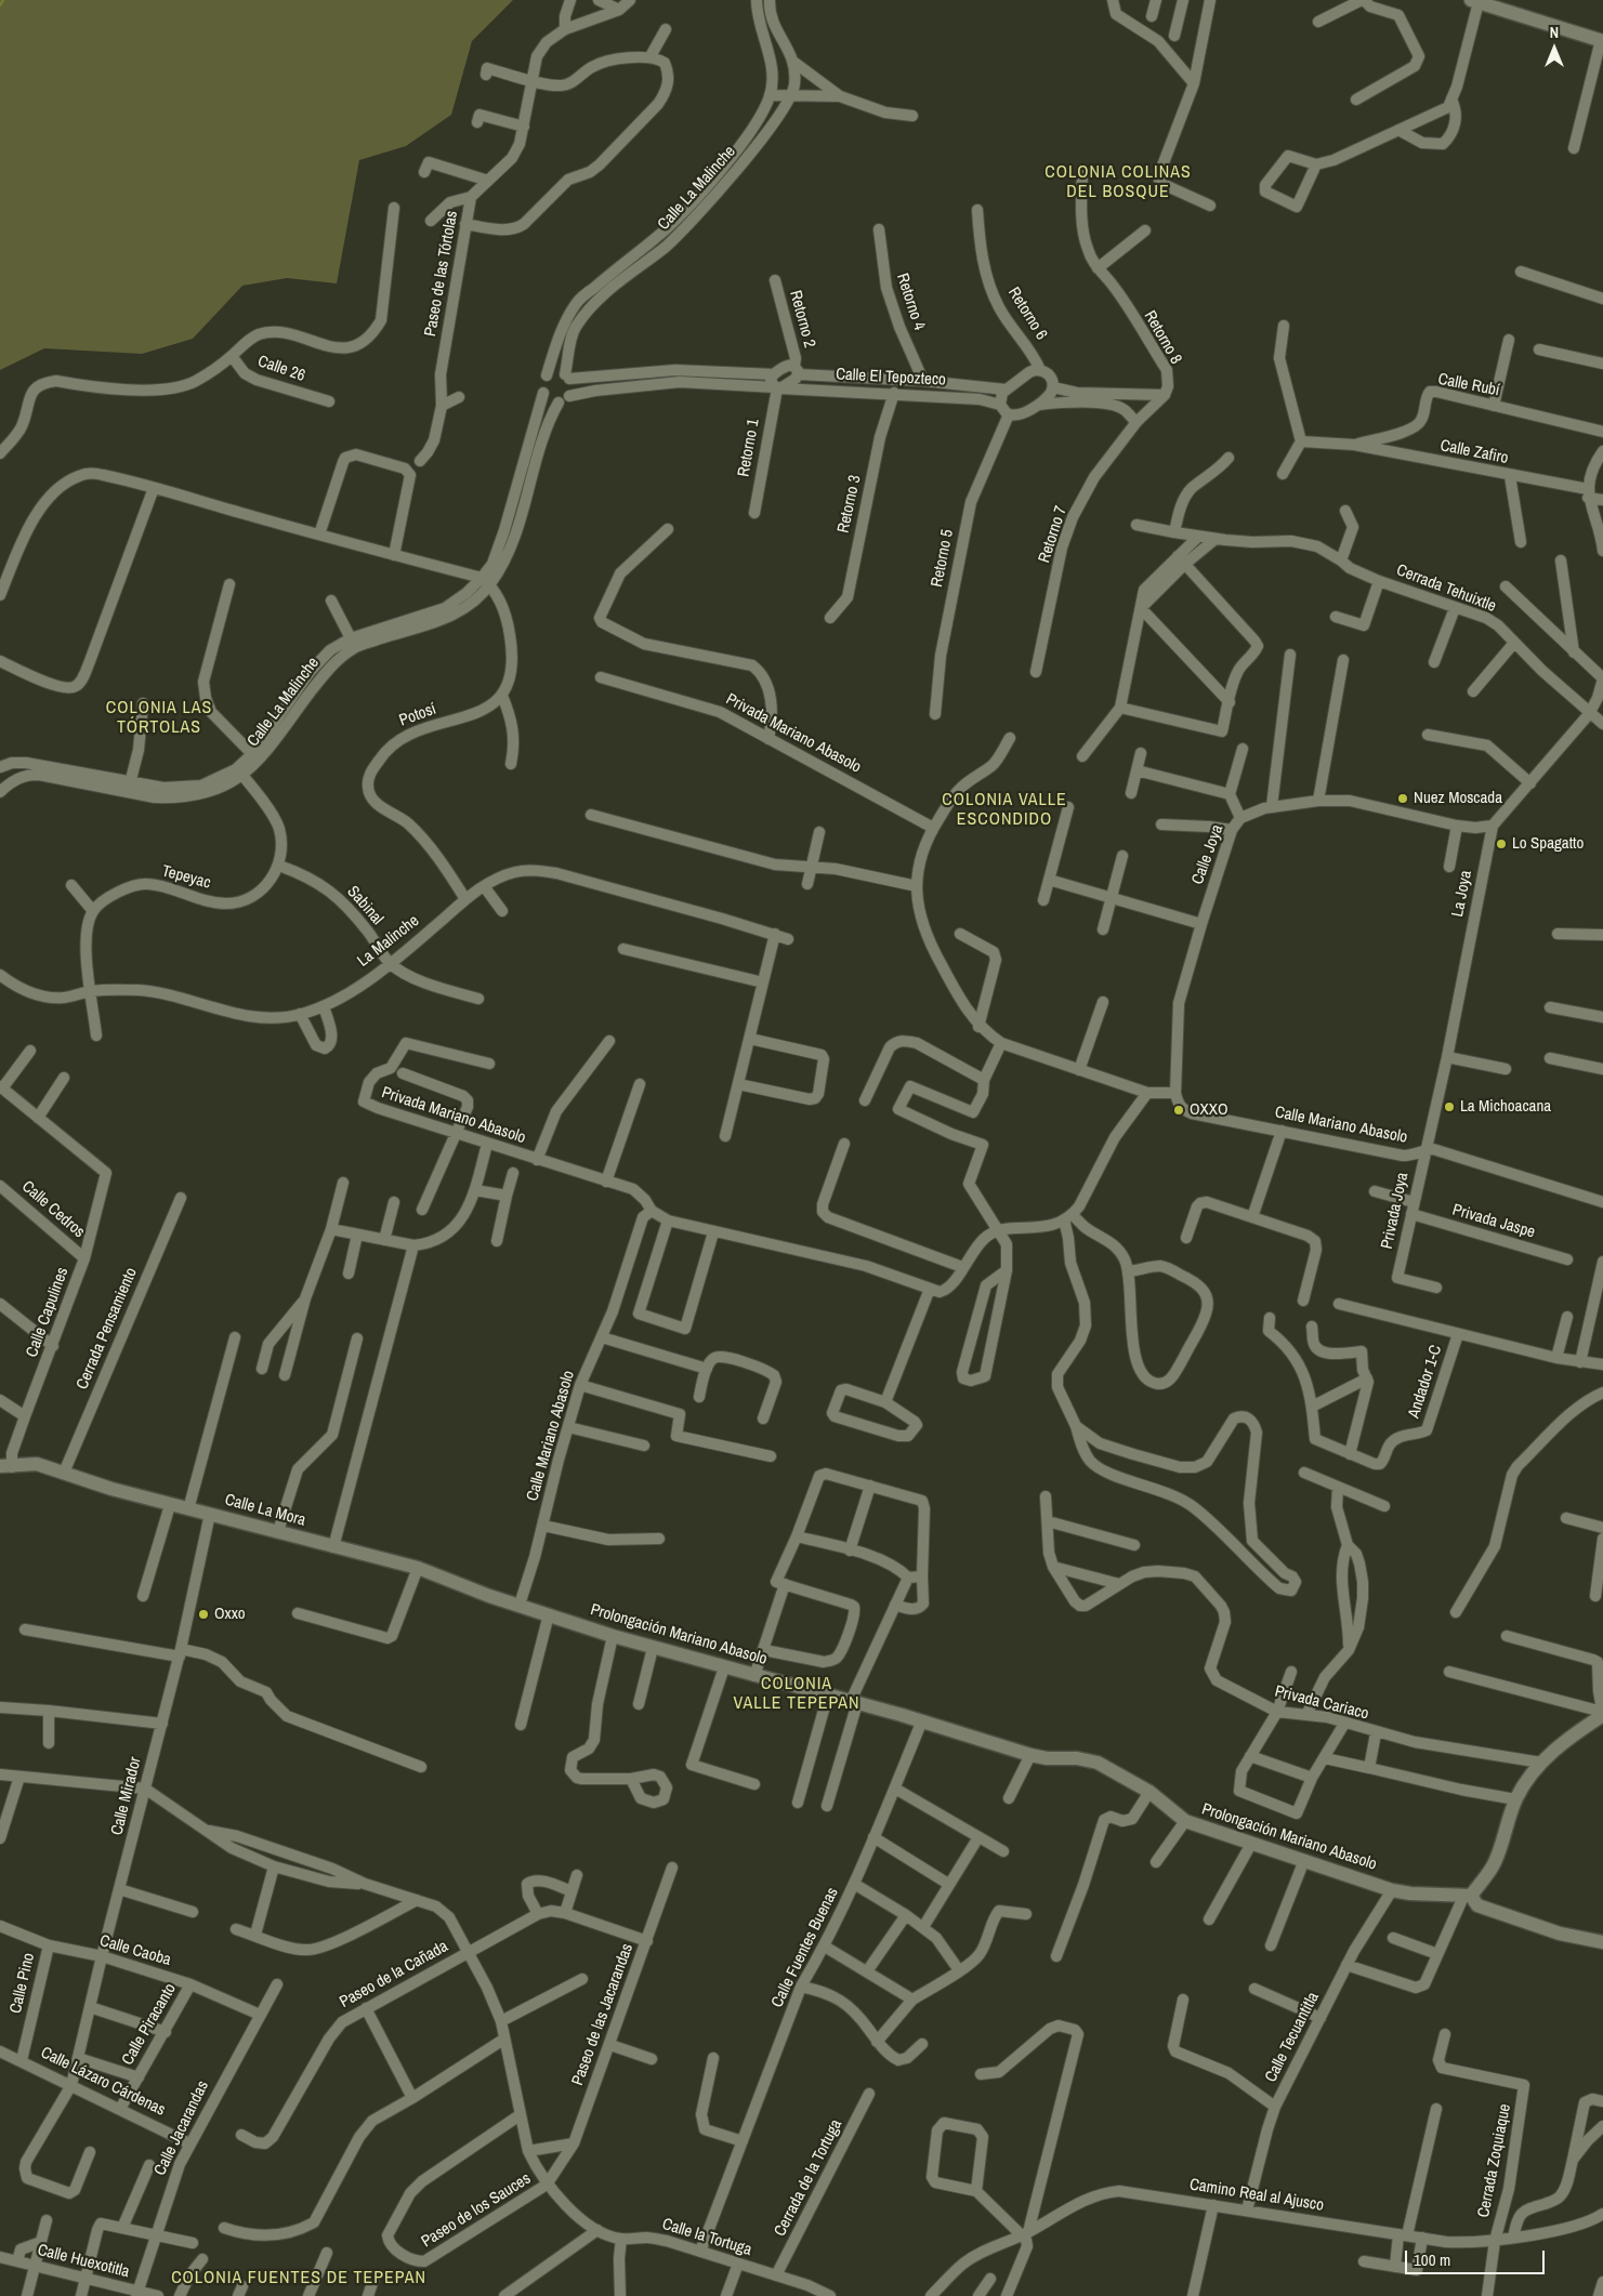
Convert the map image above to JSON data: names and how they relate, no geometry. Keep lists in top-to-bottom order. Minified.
{"streets":{"street":["Calle La Malinche","Paseo de las Tórtolas","Retorno 4","Retorno 6","Retorno 2","Retorno 8","Calle 26","Calle El Tepozteco","Calle Rubí","Retorno 1","Calle Zafiro","Retorno 3","Retorno 7","Retorno 5","Cerrada Tehuixtle","Potosí","Privada Mariano Abasolo","Calle Joya","Tepeyac","La Joya","Sabinal","La Malinche","Calle Mariano Abasolo","Calle Cedros","Privada Joya","Privada Jaspe","Calle Capulines","Cerrada Pensamiento","Andador 1-C","Calle La Mora","Prolongación Mariano Abasolo","Privada Cariaco","Calle Mirador","Calle Fuentes Buenas","Calle Caoba","Paseo de la Cañada","Calle Pino","Paseo de las Jacarandas","Calle Piracanto","Calle Tecuantitla","Calle Lázaro Cárdenas","Calle Jacarandas","Cerrada Zoquiaque","Cerrada de la Tortuga","Camino Real al Ajusco","Paseo de los Sauces","Calle la Tortuga","Calle Huexotitla"]},"crossings":[["Calle La Malinche","Calle El Tepozteco"],["Retorno 4","Calle El Tepozteco"],["Retorno 2","Calle El Tepozteco"],["Calle El Tepozteco","Retorno 1"],["Calle El Tepozteco","Retorno 3"],["Calle Rubí","Calle Zafiro"],["Potosí","La Malinche"],["Privada Mariano Abasolo","Calle Mariano Abasolo"],["Calle Joya","La Joya"],["Calle Joya","Calle Mariano Abasolo"],["Tepeyac","Sabinal"],["La Joya","Calle Mariano Abasolo"],["La Joya","Privada Joya"],["Sabinal","La Malinche"],["Calle Mariano Abasolo","Privada Joya"],["Calle Mariano Abasolo","Calle La Mora"],["Calle Mariano Abasolo","Prolongación Mariano Abasolo"],["Calle Cedros","Calle Capulines"],["Privada Joya","Privada Jaspe"],["Calle Capulines","Calle La Mora"],["Cerrada Pensamiento","Calle La Mora"],["Calle La Mora","Prolongación Mariano Abasolo"],["Calle La Mora","Calle Mirador"],["Prolongación Mariano Abasolo","Calle Fuentes Buenas"],["Prolongación Mariano Abasolo","Calle Tecuantitla"],["Calle Mirador","Calle Caoba"],["Calle Mirador","Calle Lázaro Cárdenas"],["Calle Fuentes Buenas","Calle la Tortuga"],["Calle Caoba","Calle Pino"],["Calle Caoba","Calle Piracanto"],["Calle Caoba","Calle Jacarandas"],["Paseo de la Cañada","Paseo de las Jacarandas"],["Paseo de la Cañada","Calle la Tortuga"],["Calle Pino","Calle Lázaro Cárdenas"],["Paseo de las Jacarandas","Paseo de los Sauces"],["Paseo de las Jacarandas","Calle la Tortuga"],["Calle Piracanto","Calle Lázaro Cárdenas"],["Calle Tecuantitla","Camino Real al Ajusco"],["Calle Lázaro Cárdenas","Calle Jacarandas"],["Calle Jacarandas","Calle Huexotitla"],["Cerrada Zoquiaque","Camino Real al Ajusco"],["Cerrada de la Tortuga","Calle la Tortuga"],["Paseo de los Sauces","Calle la Tortuga"]],"districts":["COLONIA COLINAS DEL BOSQUE","COLONIA LAS TÓRTOLAS","COLONIA VALLE ESCONDIDO","COLONIA VALLE TEPEPAN","COLONIA FUENTES DE TEPEPAN"],"places":["Nuez Moscada","Lo Spagatto","La Michoacana","OXXO","Oxxo"],"scale_bar":"100 m","north":"top"}
